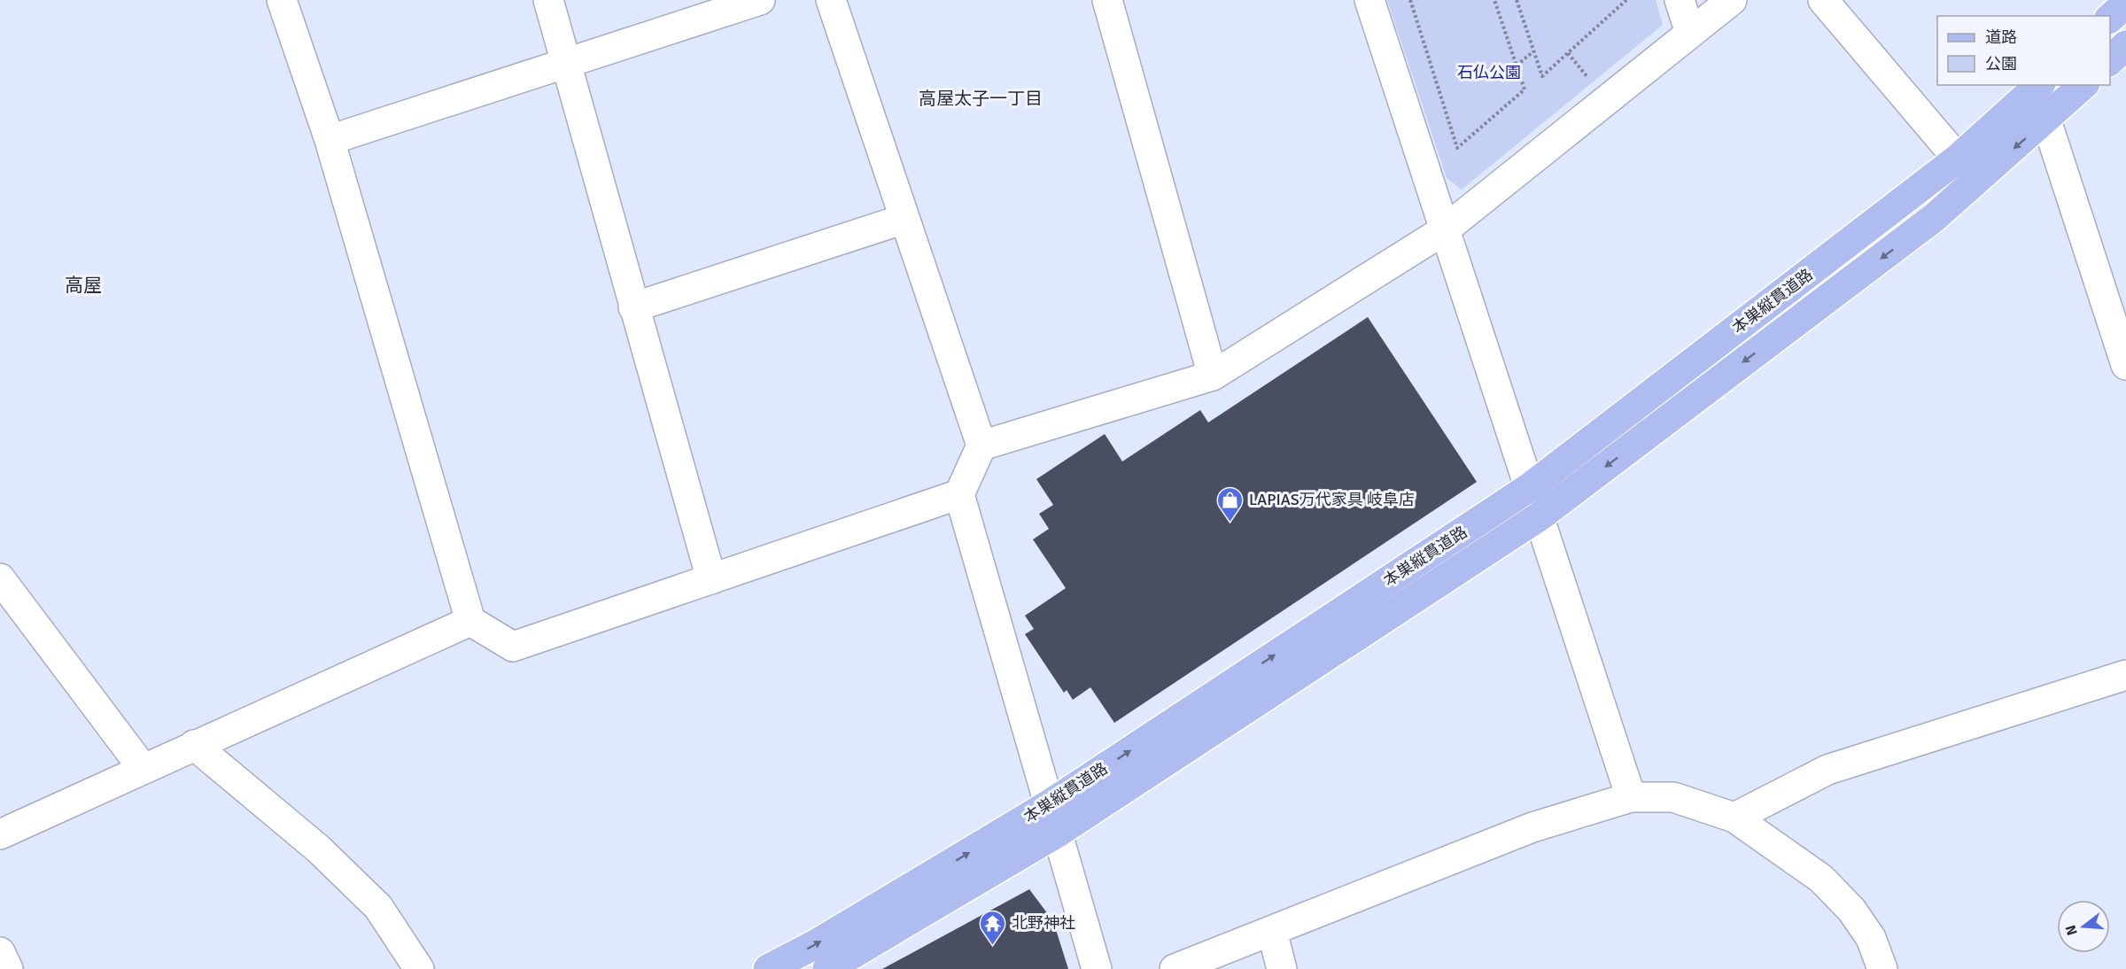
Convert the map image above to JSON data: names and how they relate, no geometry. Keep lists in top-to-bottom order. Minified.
{"streets":{"main road":["本巣縦貫道路"]},"districts":["高屋太子一丁目","高屋"],"parks":["石仏公園"],"places":{"shop":["LAPIAS万代家具 岐阜店"],"temple":["北野神社"]},"legend":["道路","公園"],"north":"left"}
